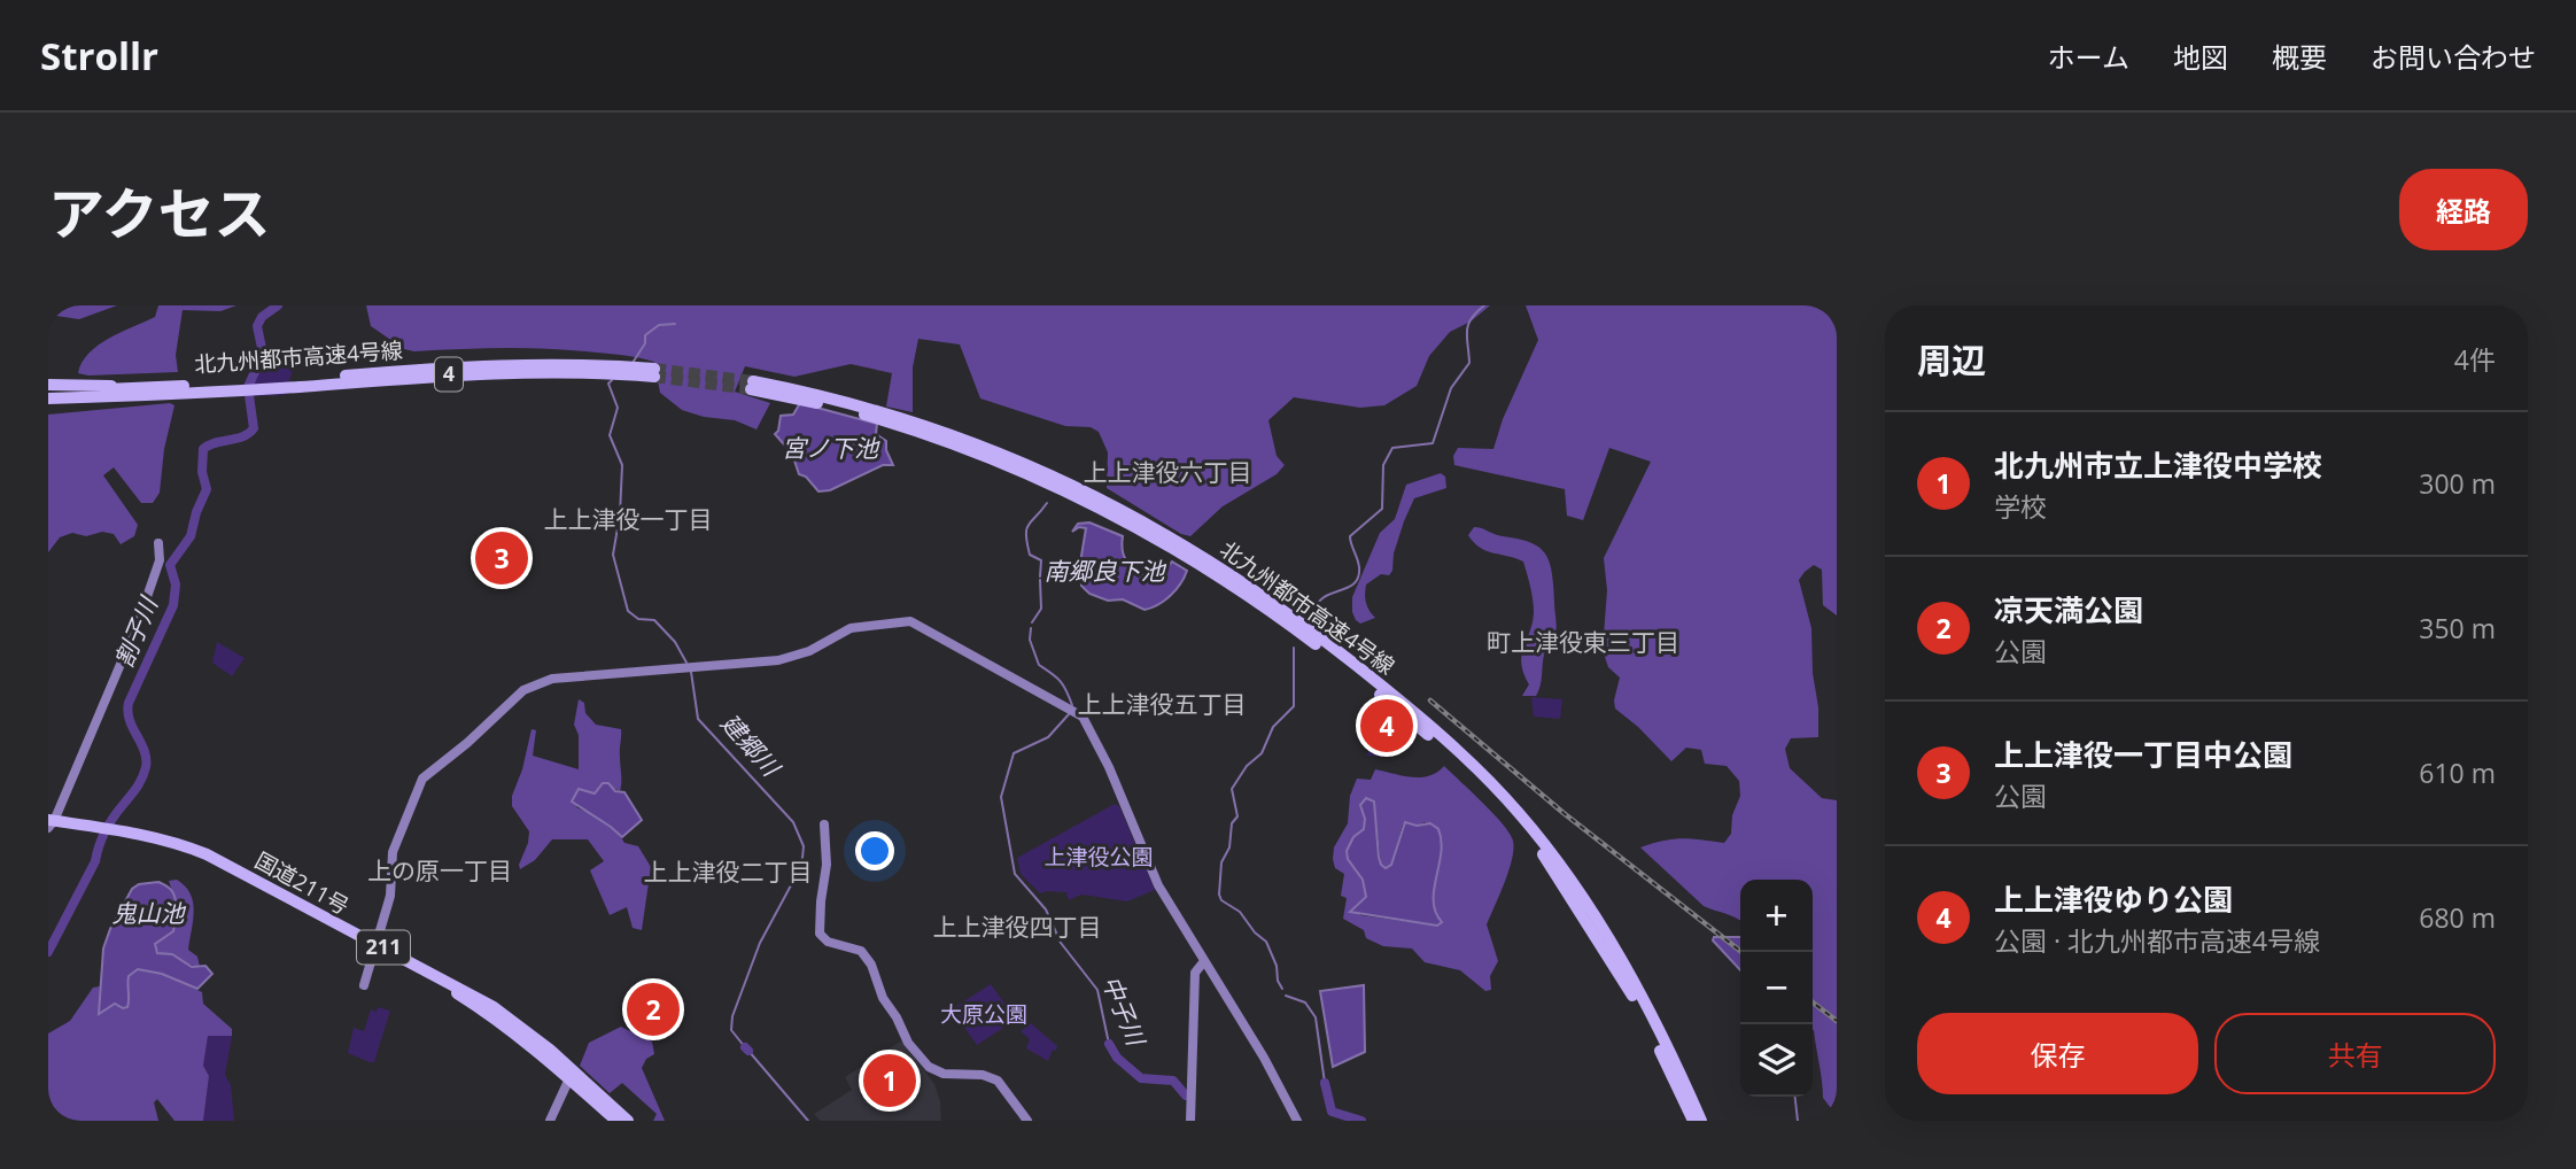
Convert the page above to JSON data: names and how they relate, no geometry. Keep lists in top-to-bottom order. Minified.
{"streets":{"highway":["北九州都市高速4号線","4","国道211号","211"]},"districts":["上上津役六丁目","上上津役一丁目","町上津役東三丁目","上上津役五丁目","上の原一丁目","上上津役二丁目","上上津役四丁目"],"water":["宮ノ下池","南郷良下池","割子川","建郷川","鬼山池","中子川"],"parks":["上津役公園","大原公園"],"page":{"header":"Strollr","nav":["ホーム","地図","概要","お問い合わせ"],"title":"アクセス","buttons":["経路",["保存","共有"]],"heading":["周辺","4件"],"list":[{"mark":"1","name":"北九州市立上津役中学校","note":"学校","value":"300 m"},{"mark":"2","name":"凉天満公園","note":"公園","value":"350 m"},{"mark":"3","name":"上上津役一丁目中公園","note":"公園","value":"610 m"},{"mark":"4","name":"上上津役ゆり公園","note":"公園 · 北九州都市高速4号線","value":"680 m"}],"pins":["3","4","2","1"],"map_buttons":["+","−"]}}
